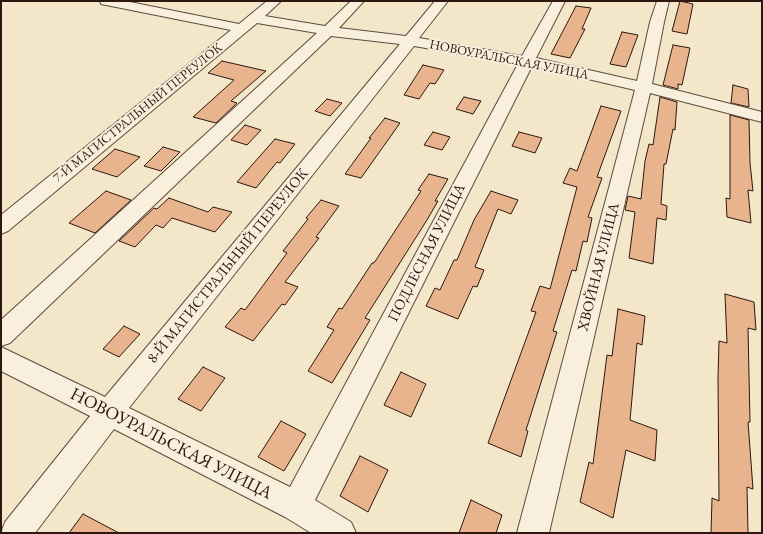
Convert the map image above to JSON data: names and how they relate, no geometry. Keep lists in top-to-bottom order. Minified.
{"streets":{"street":["НОВОУРАЛЬСКАЯ УЛИЦА","7-Й МАГИСТРАЛЬНЫЙ ПЕРЕУЛОК","ПОДЛЕСНАЯ УЛИЦА","8-Й МАГИСТРАЛЬНЫЙ ПЕРЕУЛОК","ХВОЙНАЯ УЛИЦА"]},"crossings":[["НОВОУРАЛЬСКАЯ УЛИЦА","7-Й МАГИСТРАЛЬНЫЙ ПЕРЕУЛОК"],["НОВОУРАЛЬСКАЯ УЛИЦА","ПОДЛЕСНАЯ УЛИЦА"],["НОВОУРАЛЬСКАЯ УЛИЦА","8-Й МАГИСТРАЛЬНЫЙ ПЕРЕУЛОК"],["НОВОУРАЛЬСКАЯ УЛИЦА","ХВОЙНАЯ УЛИЦА"]]}
